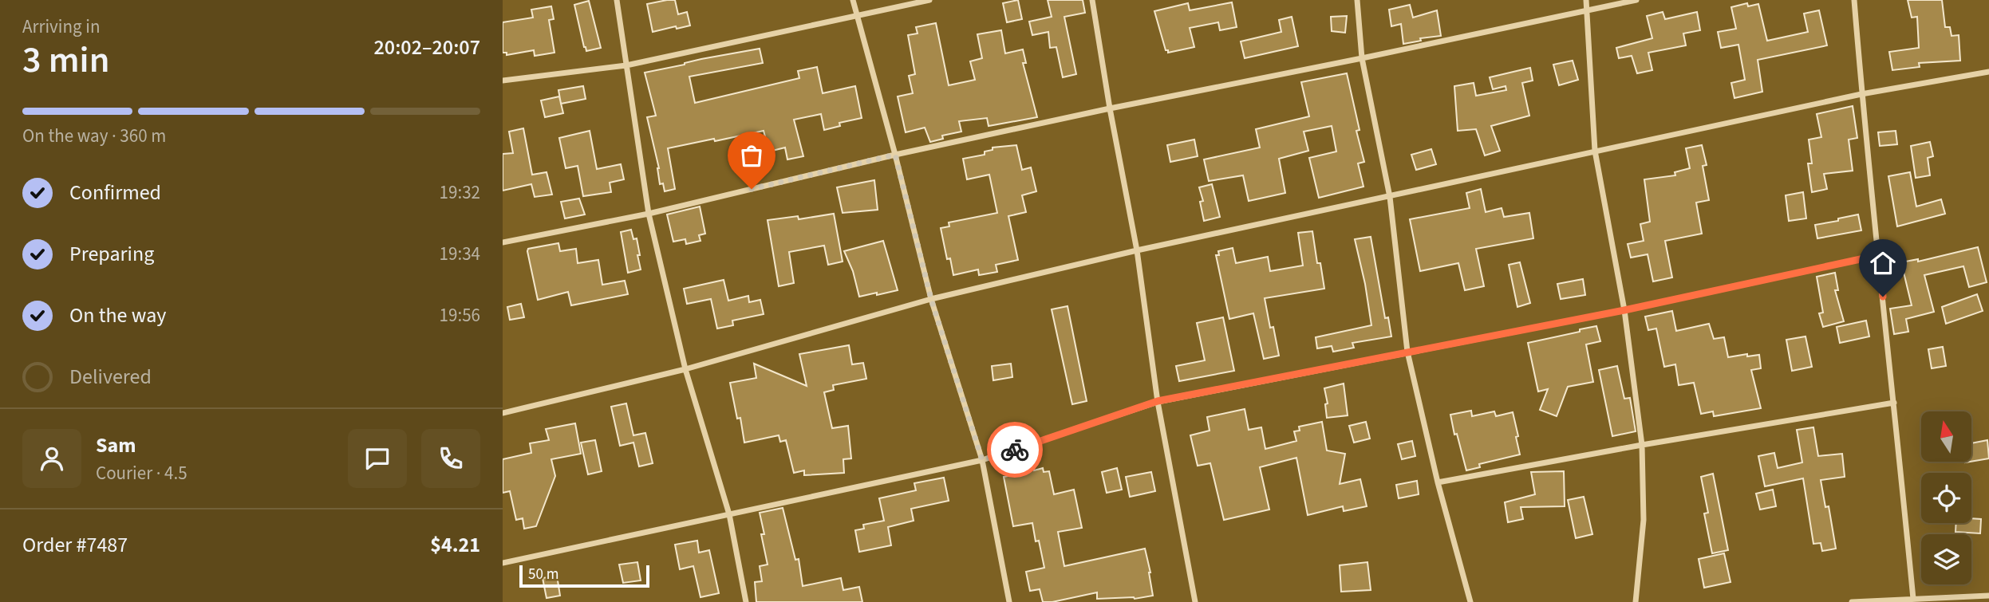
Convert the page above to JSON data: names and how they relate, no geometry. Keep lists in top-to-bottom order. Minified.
{"scale_bar":"50 m","north":"top","page":{"heading":["3 min","Arriving in","20:02–20:07"],"panel":["Sam","Courier · 4.5","Order #7487","$4.21"],"bar":"On the way · 360 m","list":[["Confirmed","19:32"],["Preparing","19:34"],["On the way","19:56"],"Delivered"],"scale":"50 m"}}
